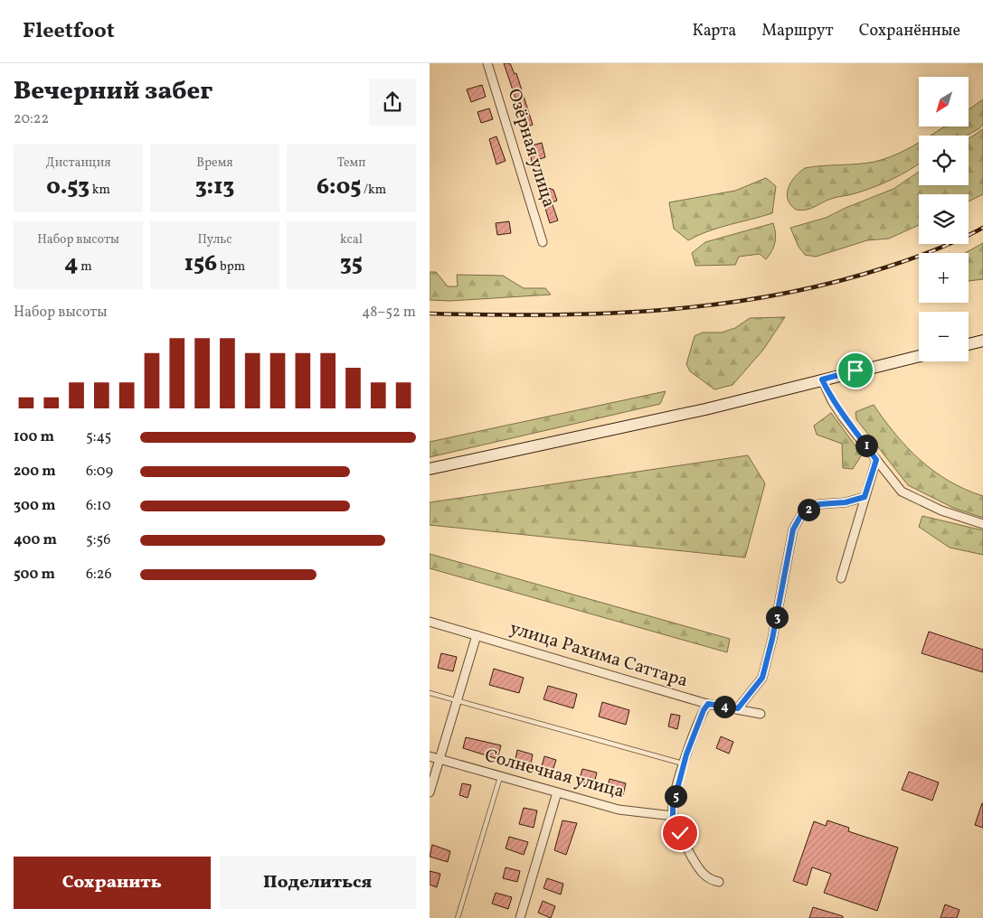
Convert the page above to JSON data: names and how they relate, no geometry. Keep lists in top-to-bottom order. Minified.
{"streets":{"street":["Озёрная улица","улица Рахима Саттара","Солнечная улица"]},"north":"bottom left","page":{"header":"Fleetfoot","nav":["Карта","Маршрут","Сохранённые"],"heading":["Вечерний забег","20:22"],"map_buttons":["+","−"],"stats":[["Дистанция","0.53 km"],["Время","3:13"],["Темп","6:05 /km"],["Набор высоты","4 m"],["Пульс","156 bpm"],["kcal","35"]],"chart":["Набор высоты","48–52 m"],"list":[{"name":"100 m","note":"5:45"},{"name":"200 m","note":"6:09"},{"name":"300 m","note":"6:10"},{"name":"400 m","note":"5:56"},{"name":"500 m","note":"6:26"}],"pins":["1","2","3","4","5"],"buttons":["Сохранить","Поделиться"]}}
